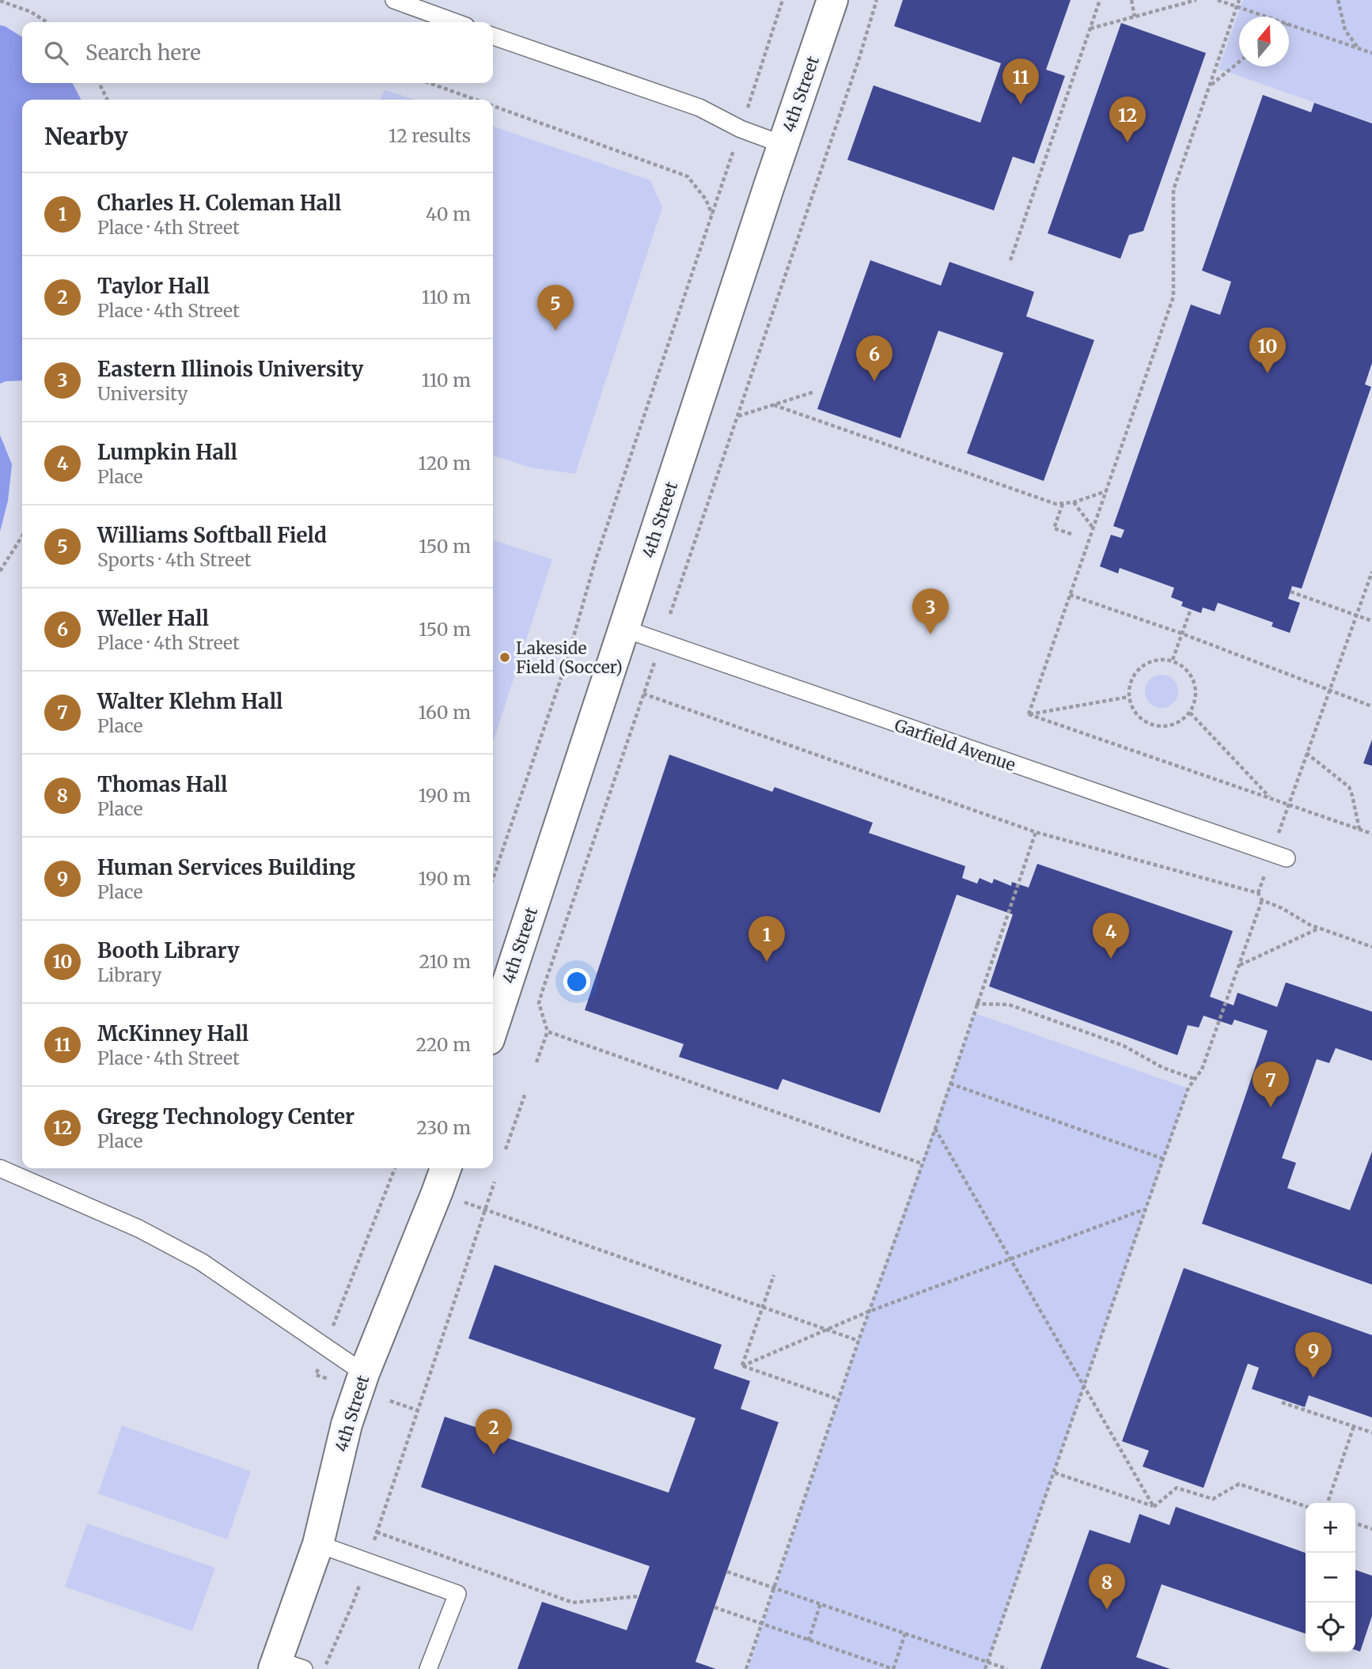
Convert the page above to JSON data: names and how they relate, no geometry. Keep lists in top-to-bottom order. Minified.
{"streets":{"street":["4th Street"],"lane":["Garfield Avenue"]},"crossings":[["4th Street","Garfield Avenue"]],"places":["Lakeside Field (Soccer)"],"north":"top","page":{"search":"Search here","pins":["11","12","5","10","6","3","4","1","7","9","2","8"],"heading":["Nearby","12 results"],"list":[{"mark":"1","name":"Charles H. Coleman Hall","note":"Place · 4th Street","value":"40 m"},{"mark":"2","name":"Taylor Hall","note":"Place · 4th Street","value":"110 m"},{"mark":"3","name":"Eastern Illinois University","note":"University","value":"110 m"},{"mark":"4","name":"Lumpkin Hall","note":"Place","value":"120 m"},{"mark":"5","name":"Williams Softball Field","note":"Sports · 4th Street","value":"150 m"},{"mark":"6","name":"Weller Hall","note":"Place · 4th Street","value":"150 m"},{"mark":"7","name":"Walter Klehm Hall","note":"Place","value":"160 m"},{"mark":"8","name":"Thomas Hall","note":"Place","value":"190 m"},{"mark":"9","name":"Human Services Building","note":"Place","value":"190 m"},{"mark":"10","name":"Booth Library","note":"Library","value":"210 m"},{"mark":"11","name":"McKinney Hall","note":"Place · 4th Street","value":"220 m"},{"mark":"12","name":"Gregg Technology Center","note":"Place","value":"230 m"}],"map_buttons":["+","−"]}}
